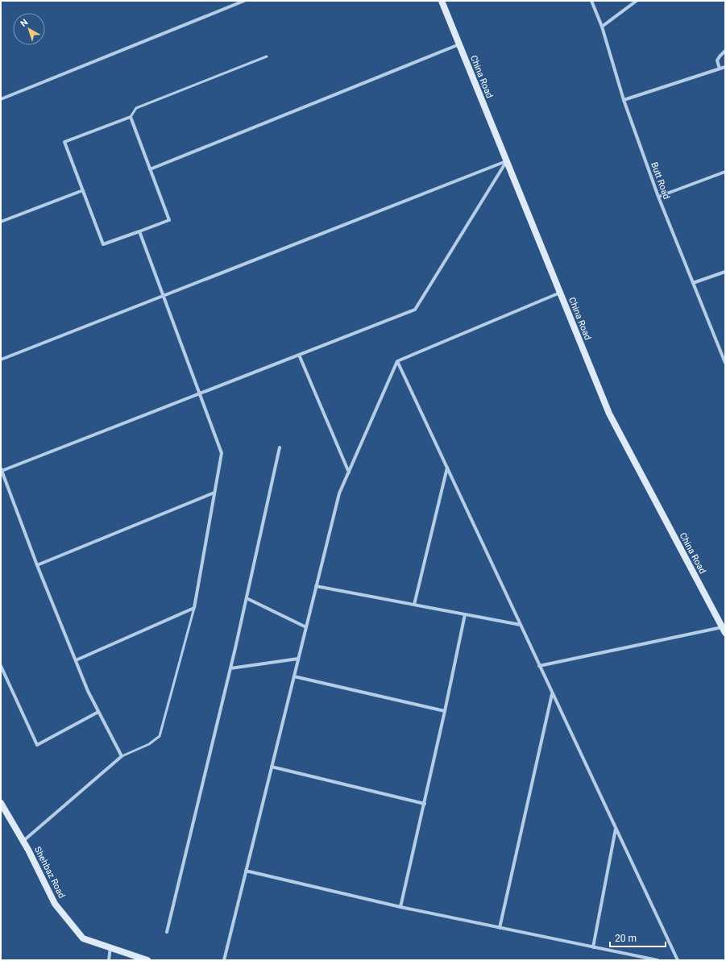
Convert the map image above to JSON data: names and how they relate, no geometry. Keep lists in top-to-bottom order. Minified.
{"streets":{"main road":["China Road","Shehbaz Road"],"street":["Butt Road"]},"scale_bar":"20 m","north":"top left"}
